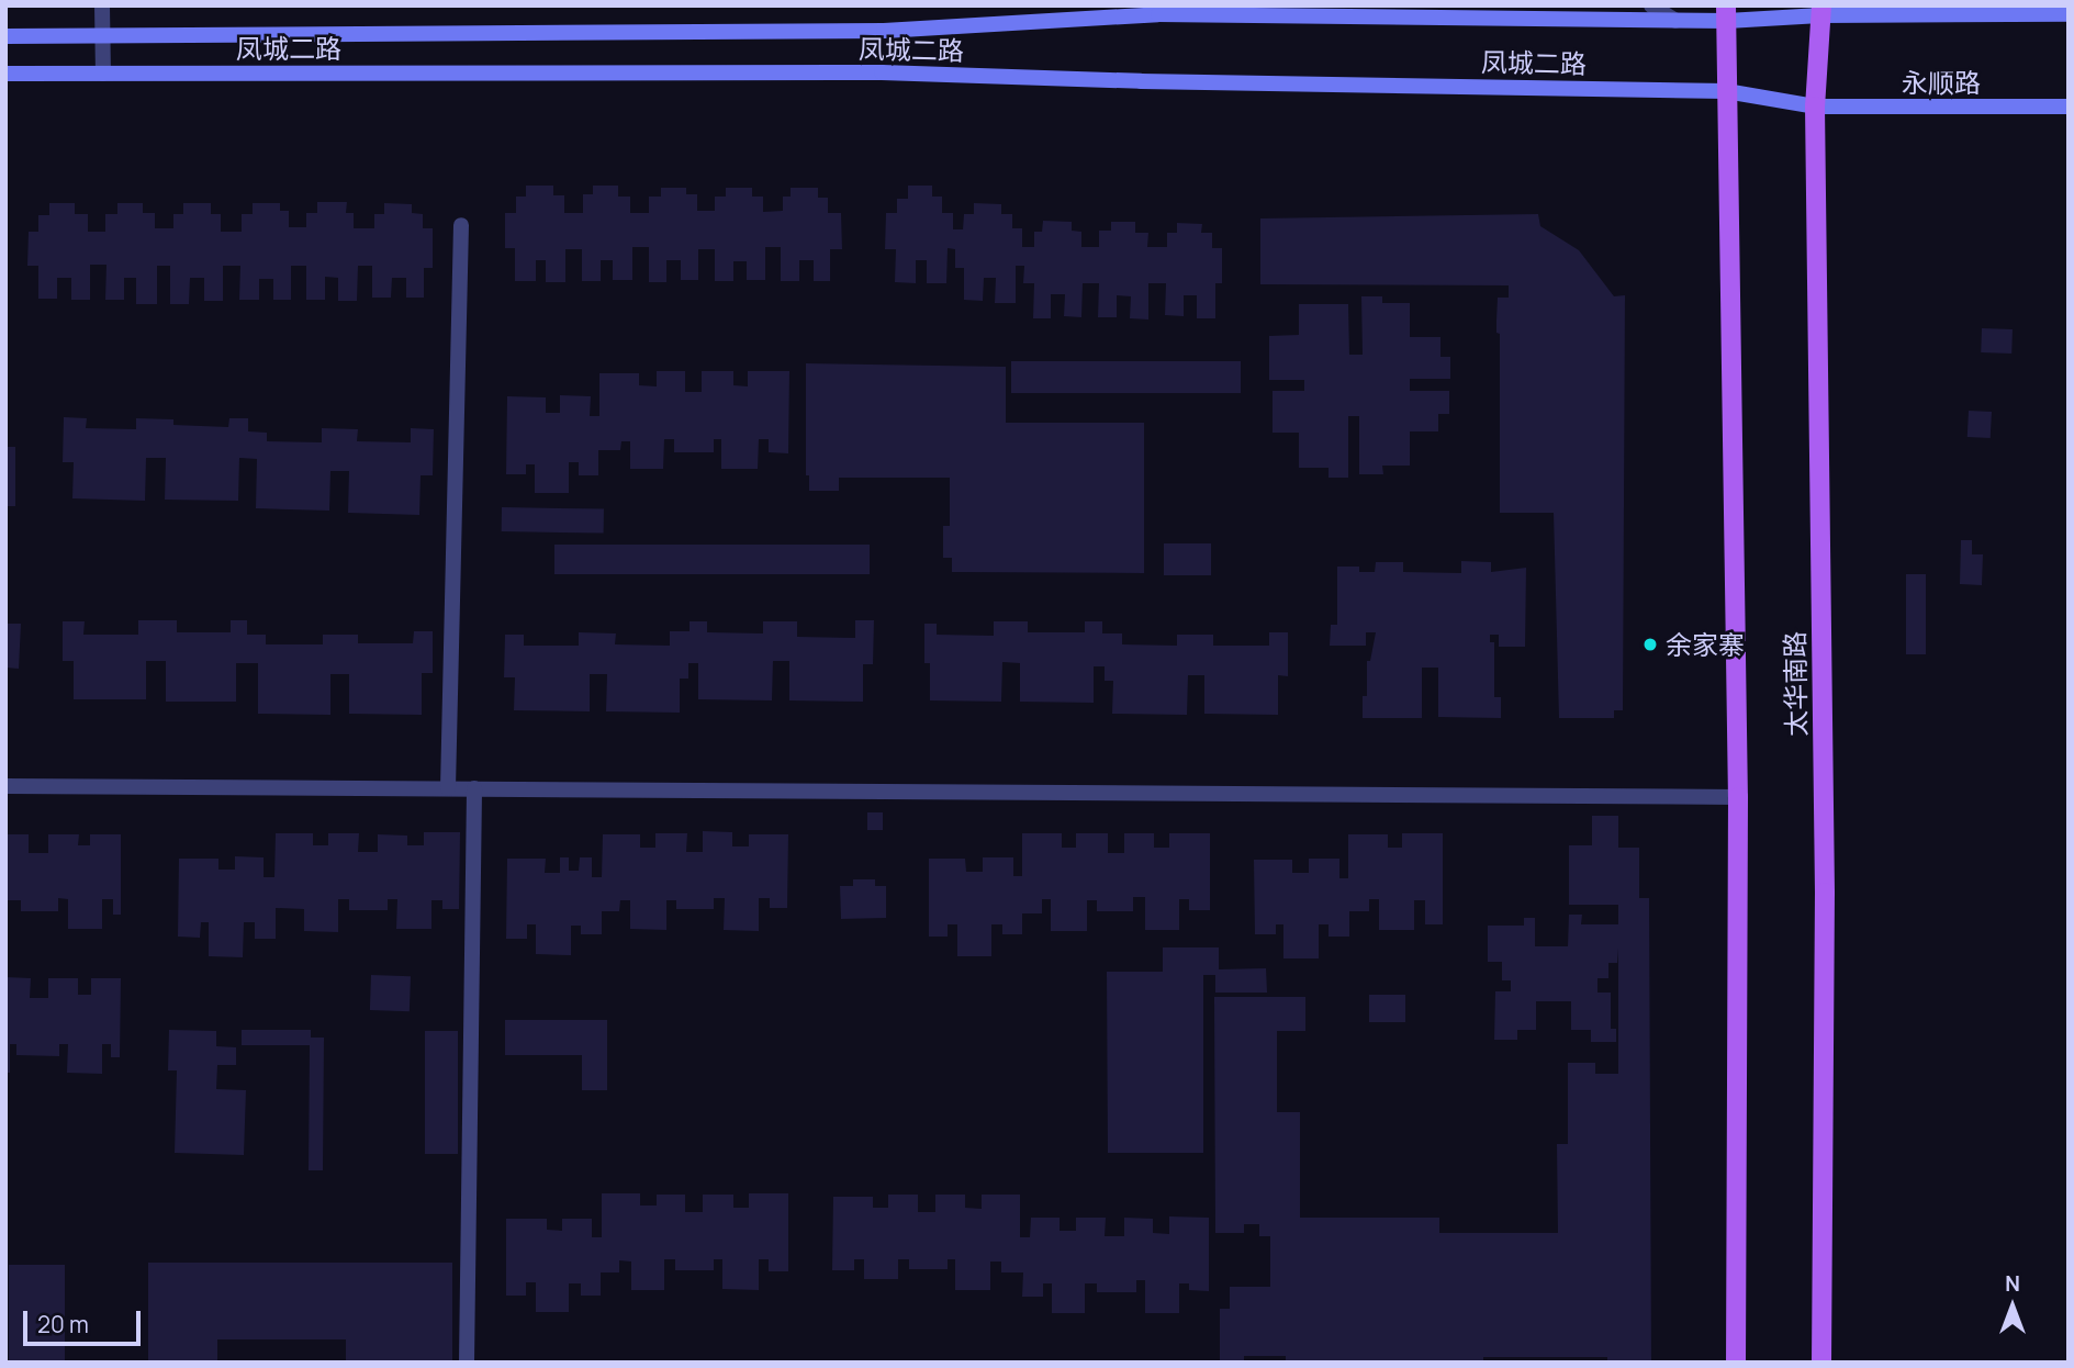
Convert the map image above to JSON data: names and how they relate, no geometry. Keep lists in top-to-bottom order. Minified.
{"streets":{"main road":["凤城二路","永顺路","太华南路"]},"crossings":[["凤城二路","永顺路"],["凤城二路","太华南路"],["永顺路","太华南路"]],"places":["余家寨"],"scale_bar":"20 m","north":"top"}
